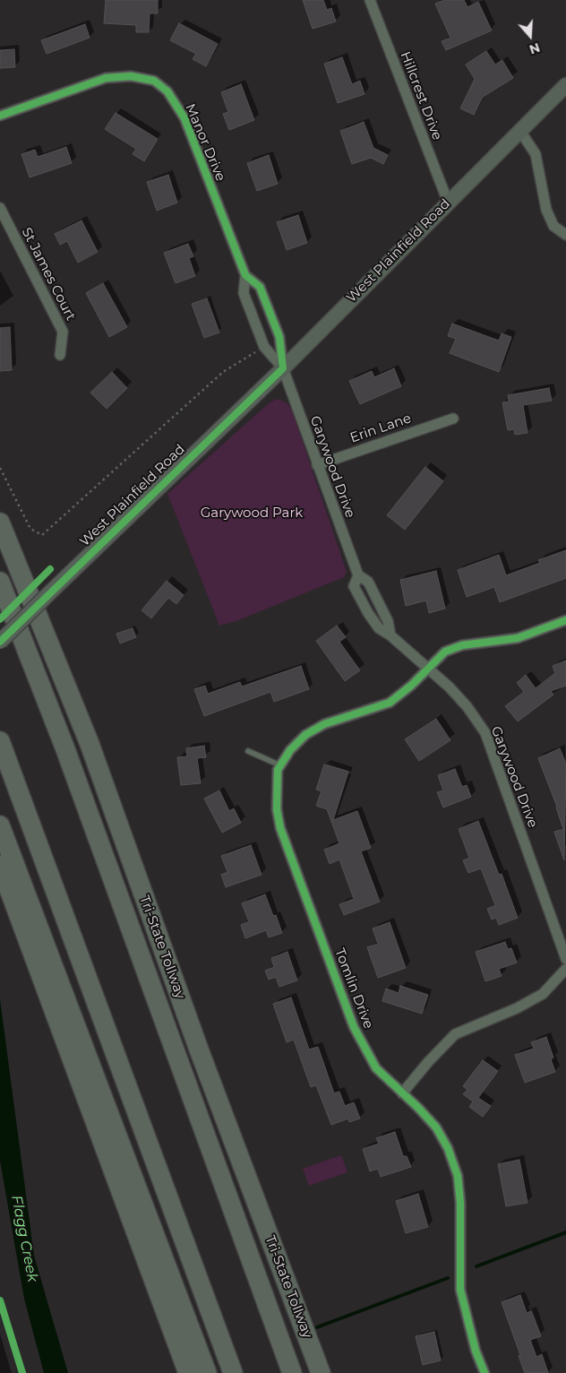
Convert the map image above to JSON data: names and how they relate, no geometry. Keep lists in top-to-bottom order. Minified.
{"streets":{"highway":["Tri-State Tollway"],"main road":["West Plainfield Road"],"street":["Hillcrest Drive","Manor Drive","St James Court","Erin Lane","Garywood Drive","Tomlin Drive"]},"crossings":[["Hillcrest Drive","West Plainfield Road"],["Manor Drive","West Plainfield Road"],["Manor Drive","Garywood Drive"],["West Plainfield Road","Garywood Drive"],["Erin Lane","Garywood Drive"],["Garywood Drive","Tomlin Drive"]],"water":["Flagg Creek"],"parks":["Garywood Park"],"north":"bottom"}
